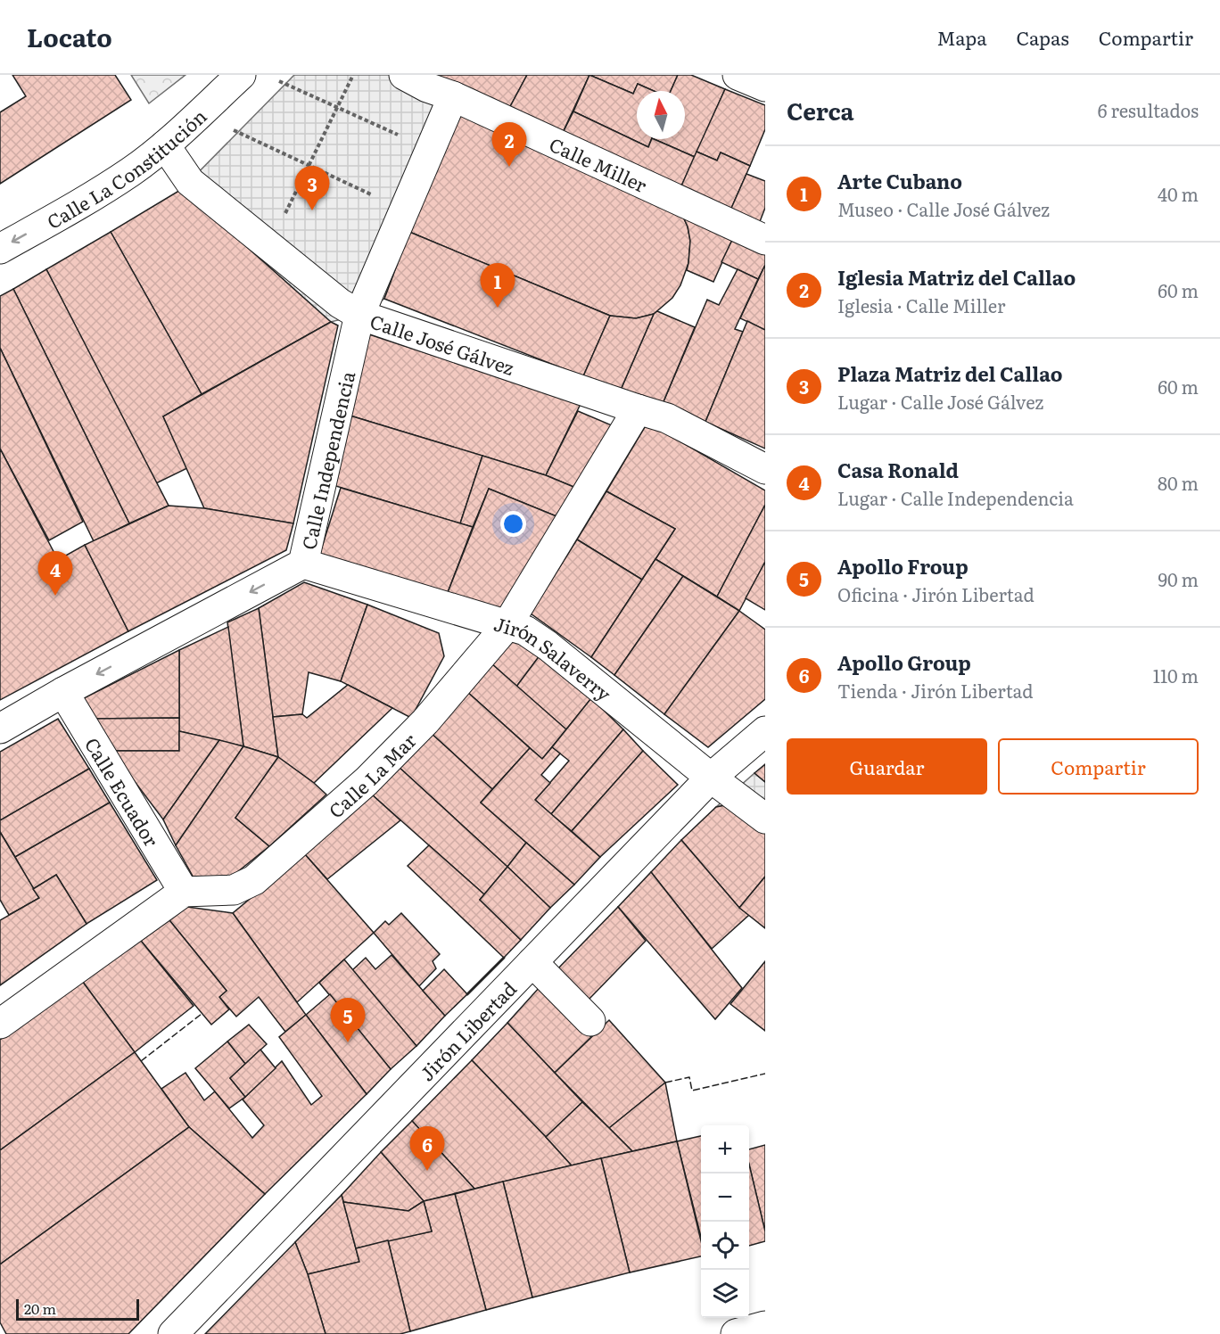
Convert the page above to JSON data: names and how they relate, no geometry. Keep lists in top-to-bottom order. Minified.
{"streets":{"street":["Calle Miller","Calle La Constitución","Calle José Gálvez","Calle Independencia","Jirón Salaverry","Calle La Mar","Calle Ecuador","Jirón Libertad"]},"crossings":[["Calle Miller","Calle Independencia"],["Calle La Constitución","Calle José Gálvez"],["Calle José Gálvez","Calle Independencia"],["Calle José Gálvez","Calle La Mar"],["Calle Independencia","Jirón Salaverry"],["Calle Independencia","Calle Ecuador"],["Jirón Salaverry","Calle La Mar"],["Jirón Salaverry","Jirón Libertad"],["Calle La Mar","Calle Ecuador"]],"one_way":["Calle La Constitución"],"scale_bar":"20 m","north":"top","page":{"header":"Locato","nav":["Mapa","Capas","Compartir"],"heading":["Cerca","6 resultados"],"pins":["2","3","1","4","5","6"],"list":[{"mark":"1","name":"Arte Cubano","note":"Museo · Calle José Gálvez","value":"40 m"},{"mark":"2","name":"Iglesia Matriz del Callao","note":"Iglesia · Calle Miller","value":"60 m"},{"mark":"3","name":"Plaza Matriz del Callao","note":"Lugar · Calle José Gálvez","value":"60 m"},{"mark":"4","name":"Casa Ronald","note":"Lugar · Calle Independencia","value":"80 m"},{"mark":"5","name":"Apollo Froup","note":"Oficina · Jirón Libertad","value":"90 m"},{"mark":"6","name":"Apollo Group","note":"Tienda · Jirón Libertad","value":"110 m"}],"buttons":["Guardar","Compartir"],"map_buttons":["+","−"],"scale":"20 m"}}
